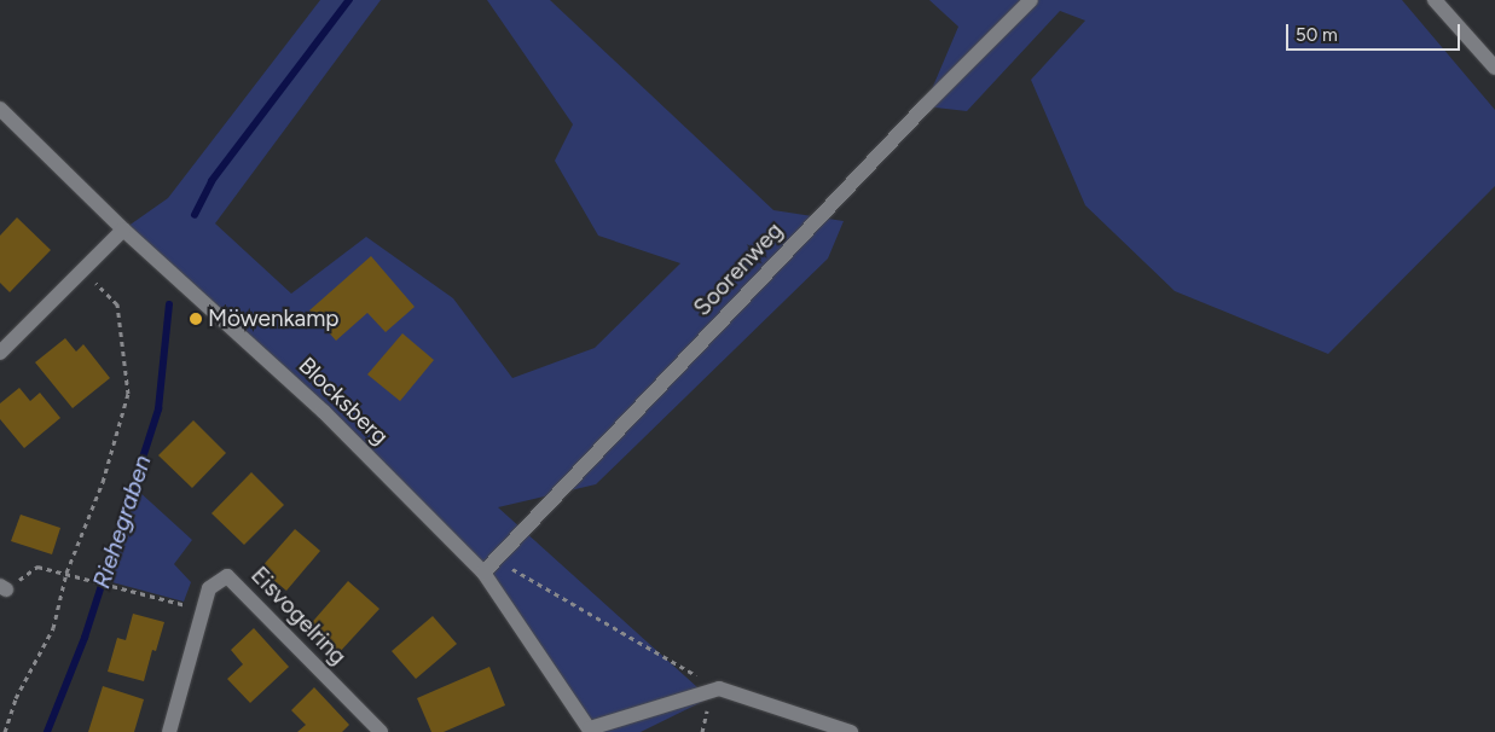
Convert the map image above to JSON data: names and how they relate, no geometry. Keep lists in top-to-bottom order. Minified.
{"streets":{"street":["Soorenweg","Blocksberg","Eisvogelring"]},"crossings":[["Soorenweg","Blocksberg"]],"water":["Riehegraben"],"places":["Möwenkamp"],"scale_bar":"50 m"}
